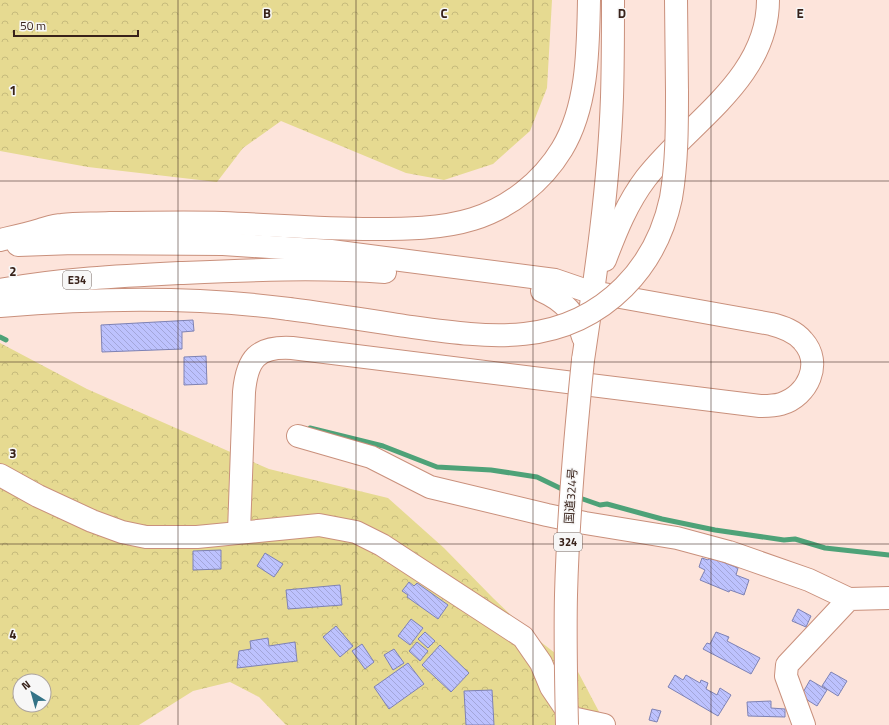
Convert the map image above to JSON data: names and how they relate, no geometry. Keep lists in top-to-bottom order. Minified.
{"streets":{"main road":["E34","国道324号","324"]},"scale_bar":"50 m","north":"top left","grid":{"columns":["B","C","D","E"],"rows":["1","2","3","4"]}}
